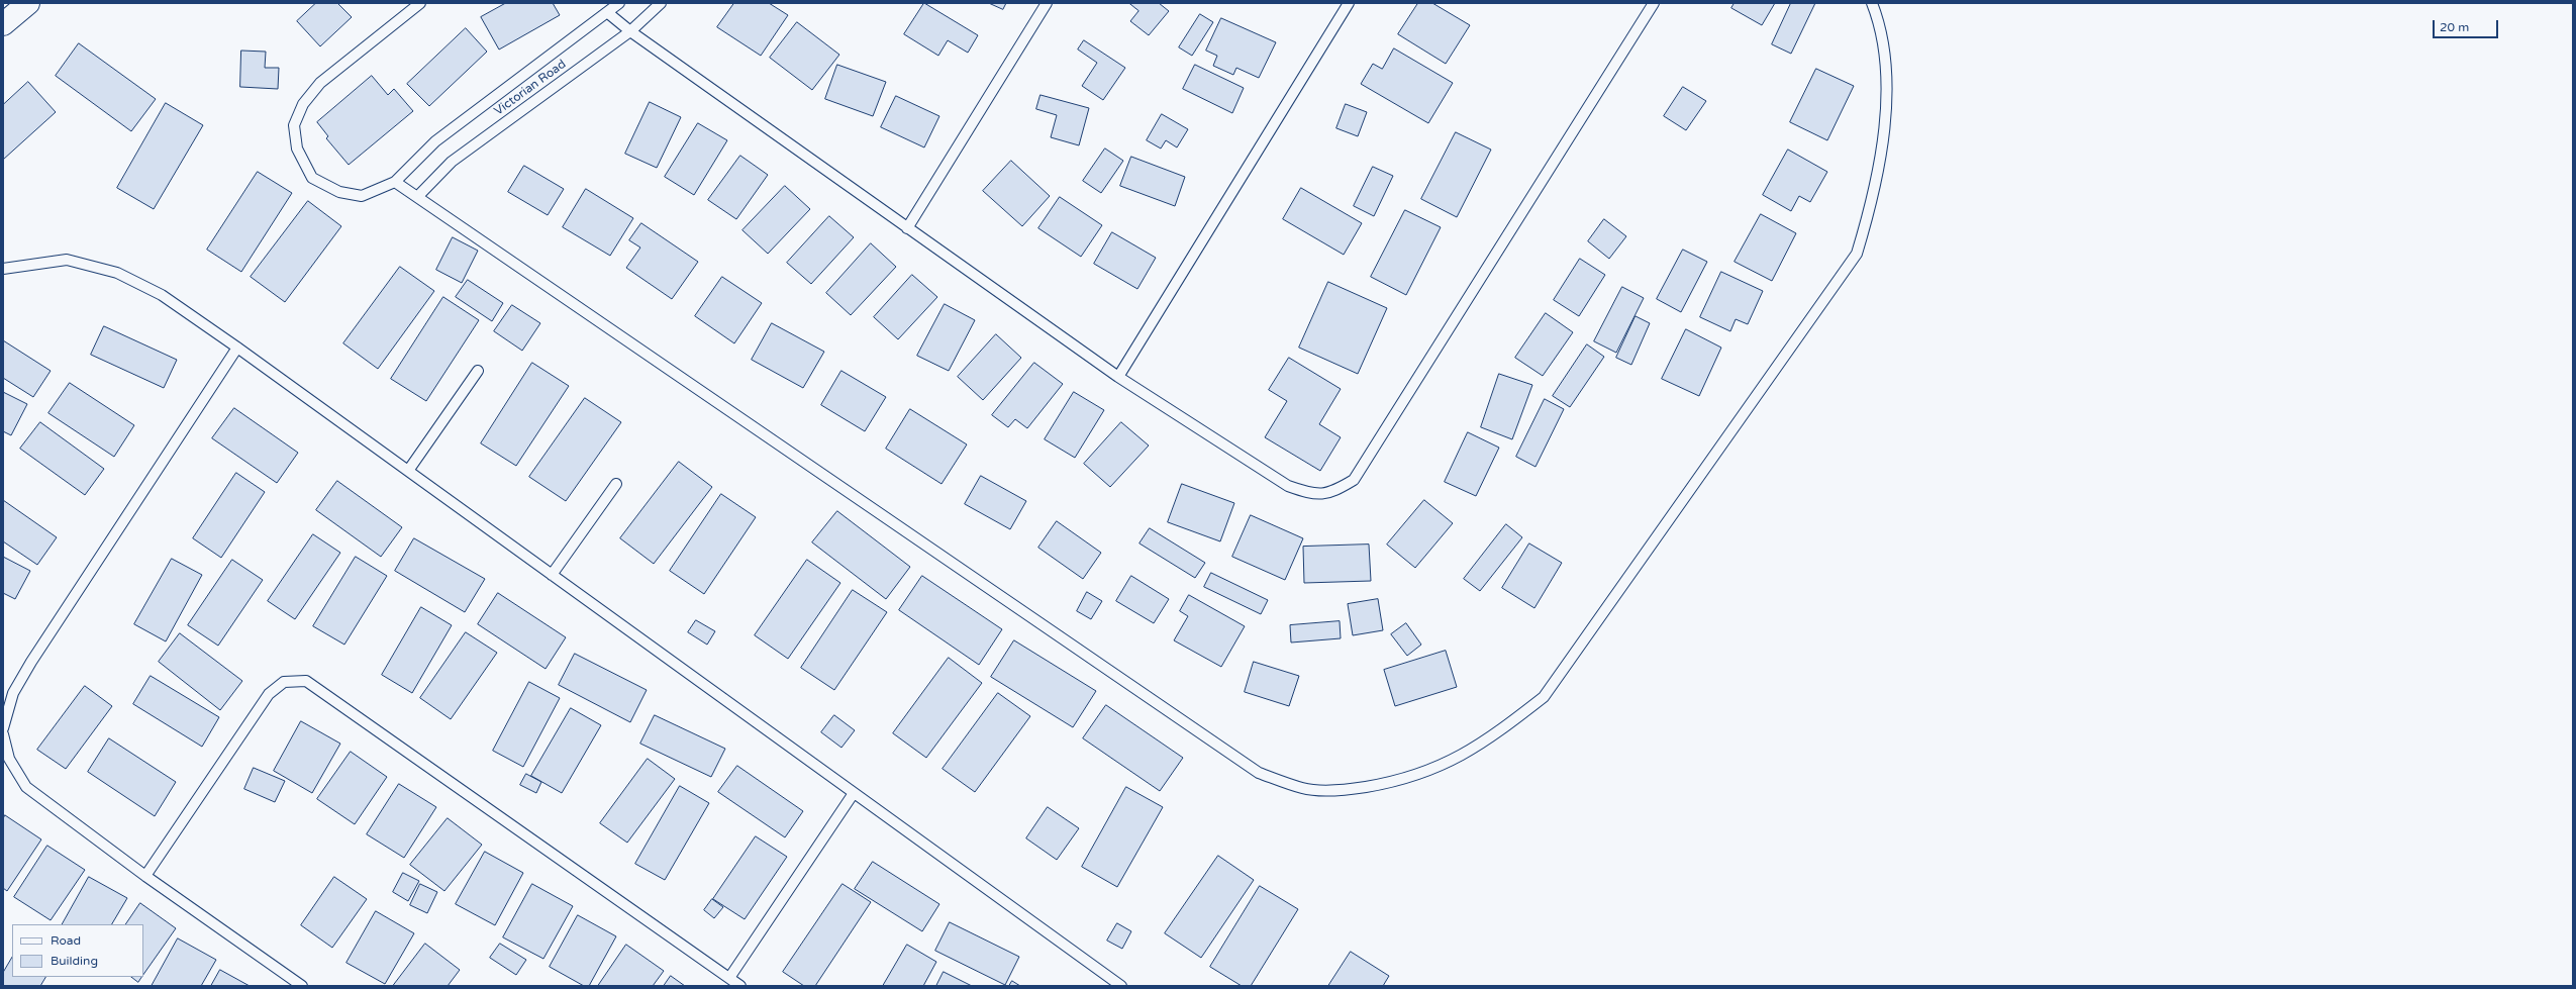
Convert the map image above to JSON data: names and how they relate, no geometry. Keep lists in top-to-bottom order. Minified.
{"streets":{"lane":["Victorian Road"]},"legend":["Road","Building"],"scale_bar":"20 m"}
